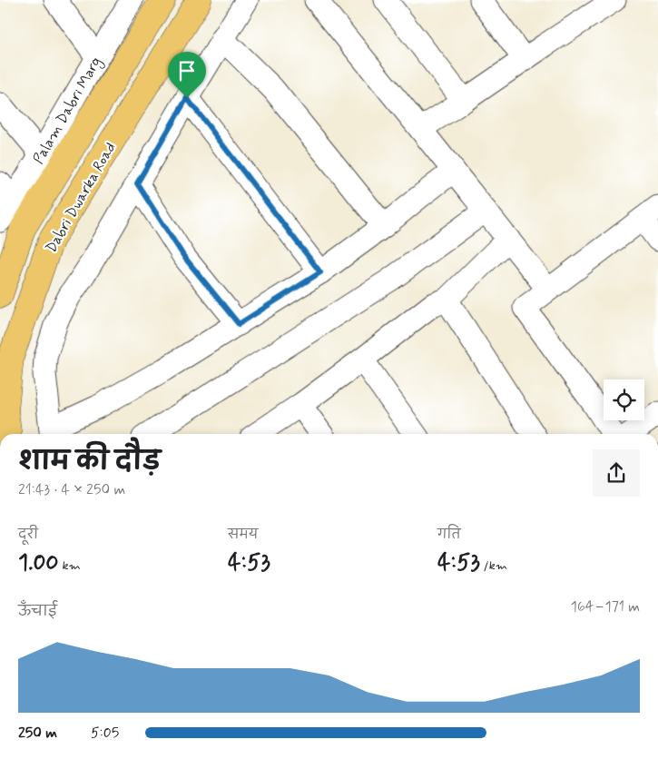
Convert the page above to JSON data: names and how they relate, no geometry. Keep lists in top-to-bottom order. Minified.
{"streets":{"main road":["Dabri Dwarka Road"],"street":["Palam Dabri Marg"]},"page":{"heading":["शाम की दौड़","21:43 · 4 × 250 m"],"stats":[["दूरी","1.00 km"],["समय","4:53"],["गति","4:53 /km"]],"chart":["ऊँचाई","164–171 m"],"list":[{"name":"250 m","note":"5:05"}]}}
